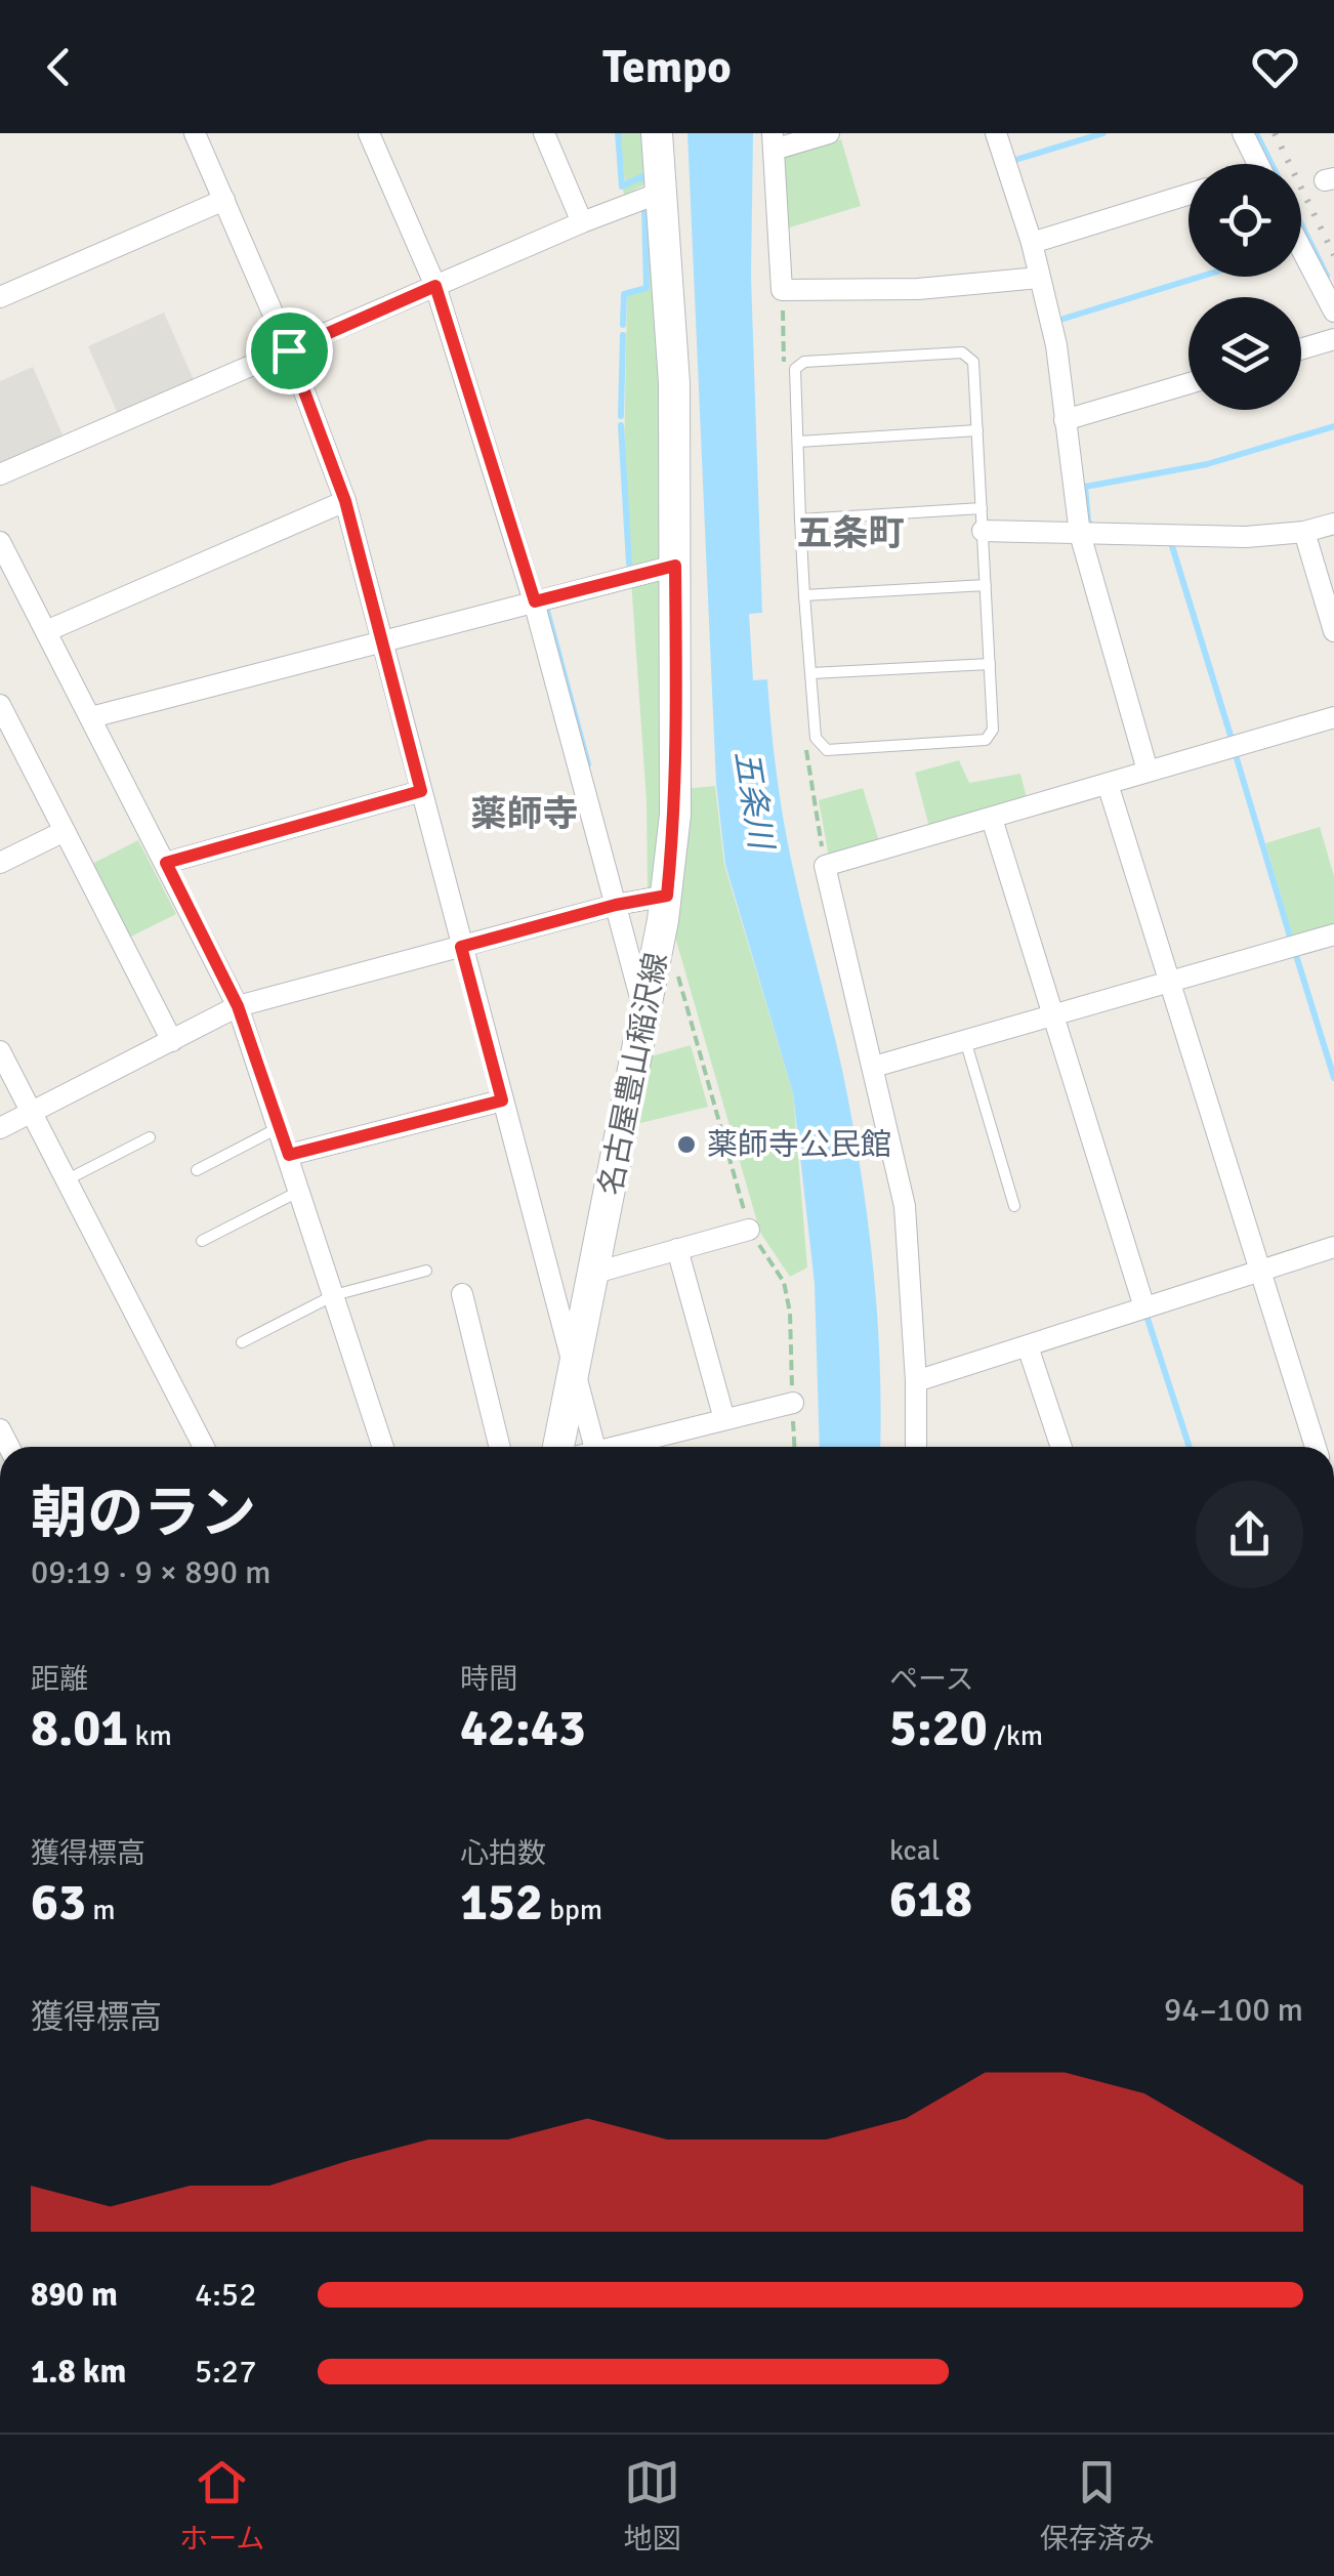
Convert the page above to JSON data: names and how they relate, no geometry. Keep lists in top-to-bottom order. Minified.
{"streets":{"main road":["名古屋豊山稲沢線"]},"districts":["五条町","薬師寺"],"water":["五条川"],"places":["薬師寺公民館"],"page":{"header":"Tempo","heading":["朝のラン","09:19 · 9 × 890 m"],"stats":[["距離","8.01 km"],["時間","42:43"],["ペース","5:20 /km"],["獲得標高","63 m"],["心拍数","152 bpm"],["kcal","618"]],"chart":["獲得標高","94–100 m"],"list":[{"name":"890 m","note":"4:52"},{"name":"1.8 km","note":"5:27"}],"tabs":["ホーム","地図","保存済み"]}}
